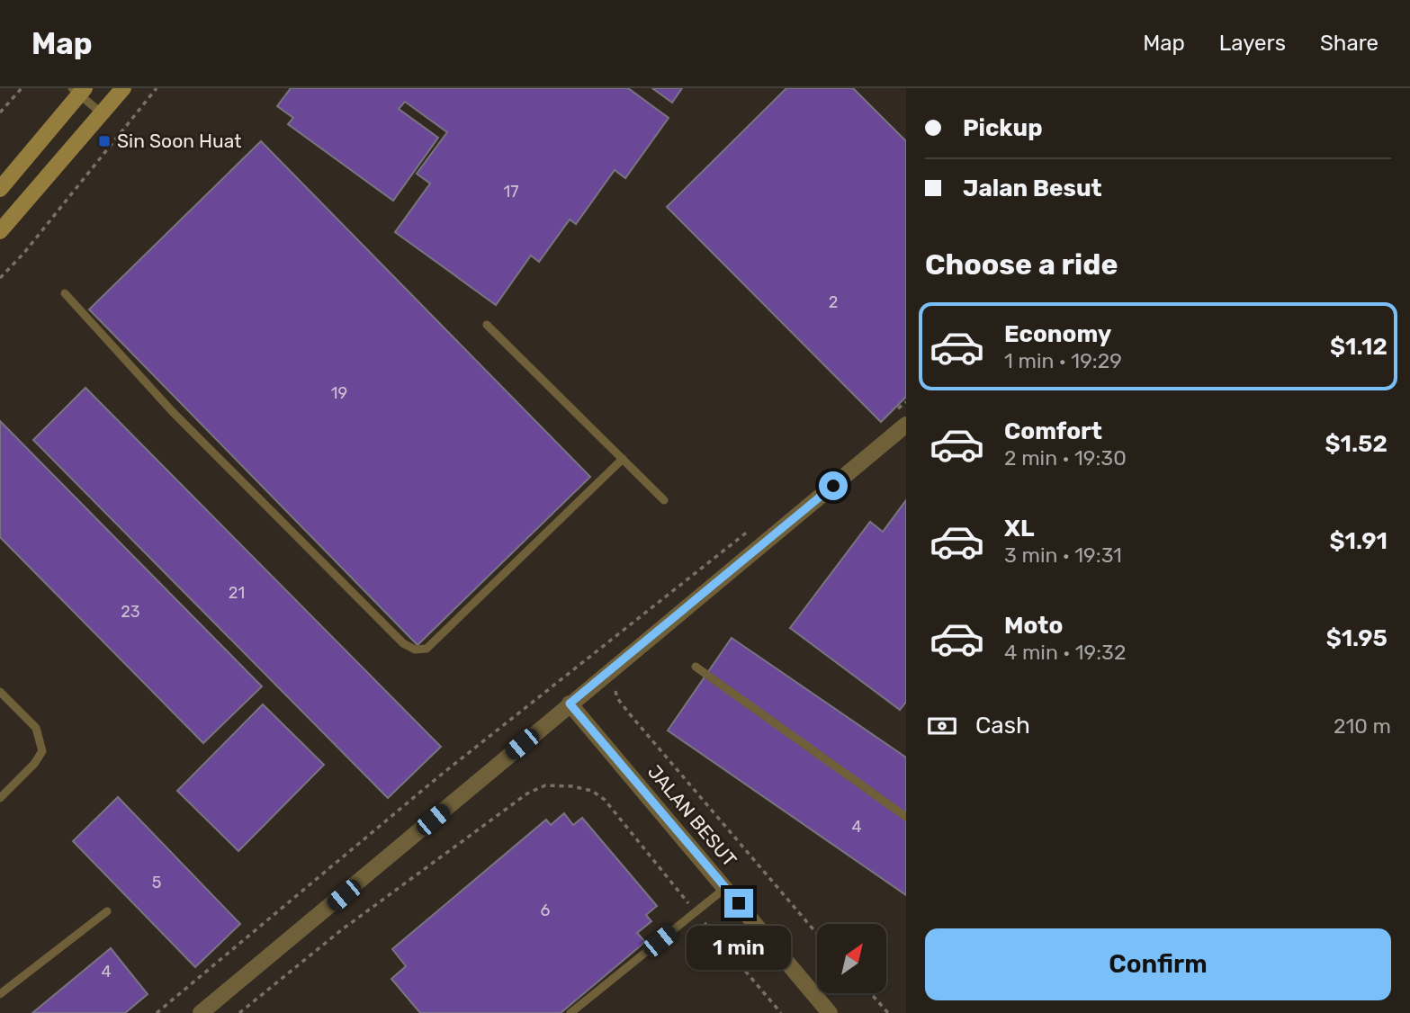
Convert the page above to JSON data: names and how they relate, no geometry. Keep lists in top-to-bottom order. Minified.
{"streets":{"street":["JALAN BESUT"]},"places":{"transit":["Sin Soon Huat"]},"house_numbers":["17","2","19","21","23","4","5","6","4"],"north":"top right","page":{"header":"Map","nav":["Map","Layers","Share"],"banner":["Pickup","Jalan Besut"],"heading":"Choose a ride","list":[{"name":"Economy","note":"1 min · 19:29","value":"$1.12"},{"name":"Comfort","note":"2 min · 19:30","value":"$1.52"},{"name":"XL","note":"3 min · 19:31","value":"$1.91"},{"name":"Moto","note":"4 min · 19:32","value":"$1.95"}],"pay":["Cash","210 m"],"buttons":"Confirm","bubble":"1 min"}}
